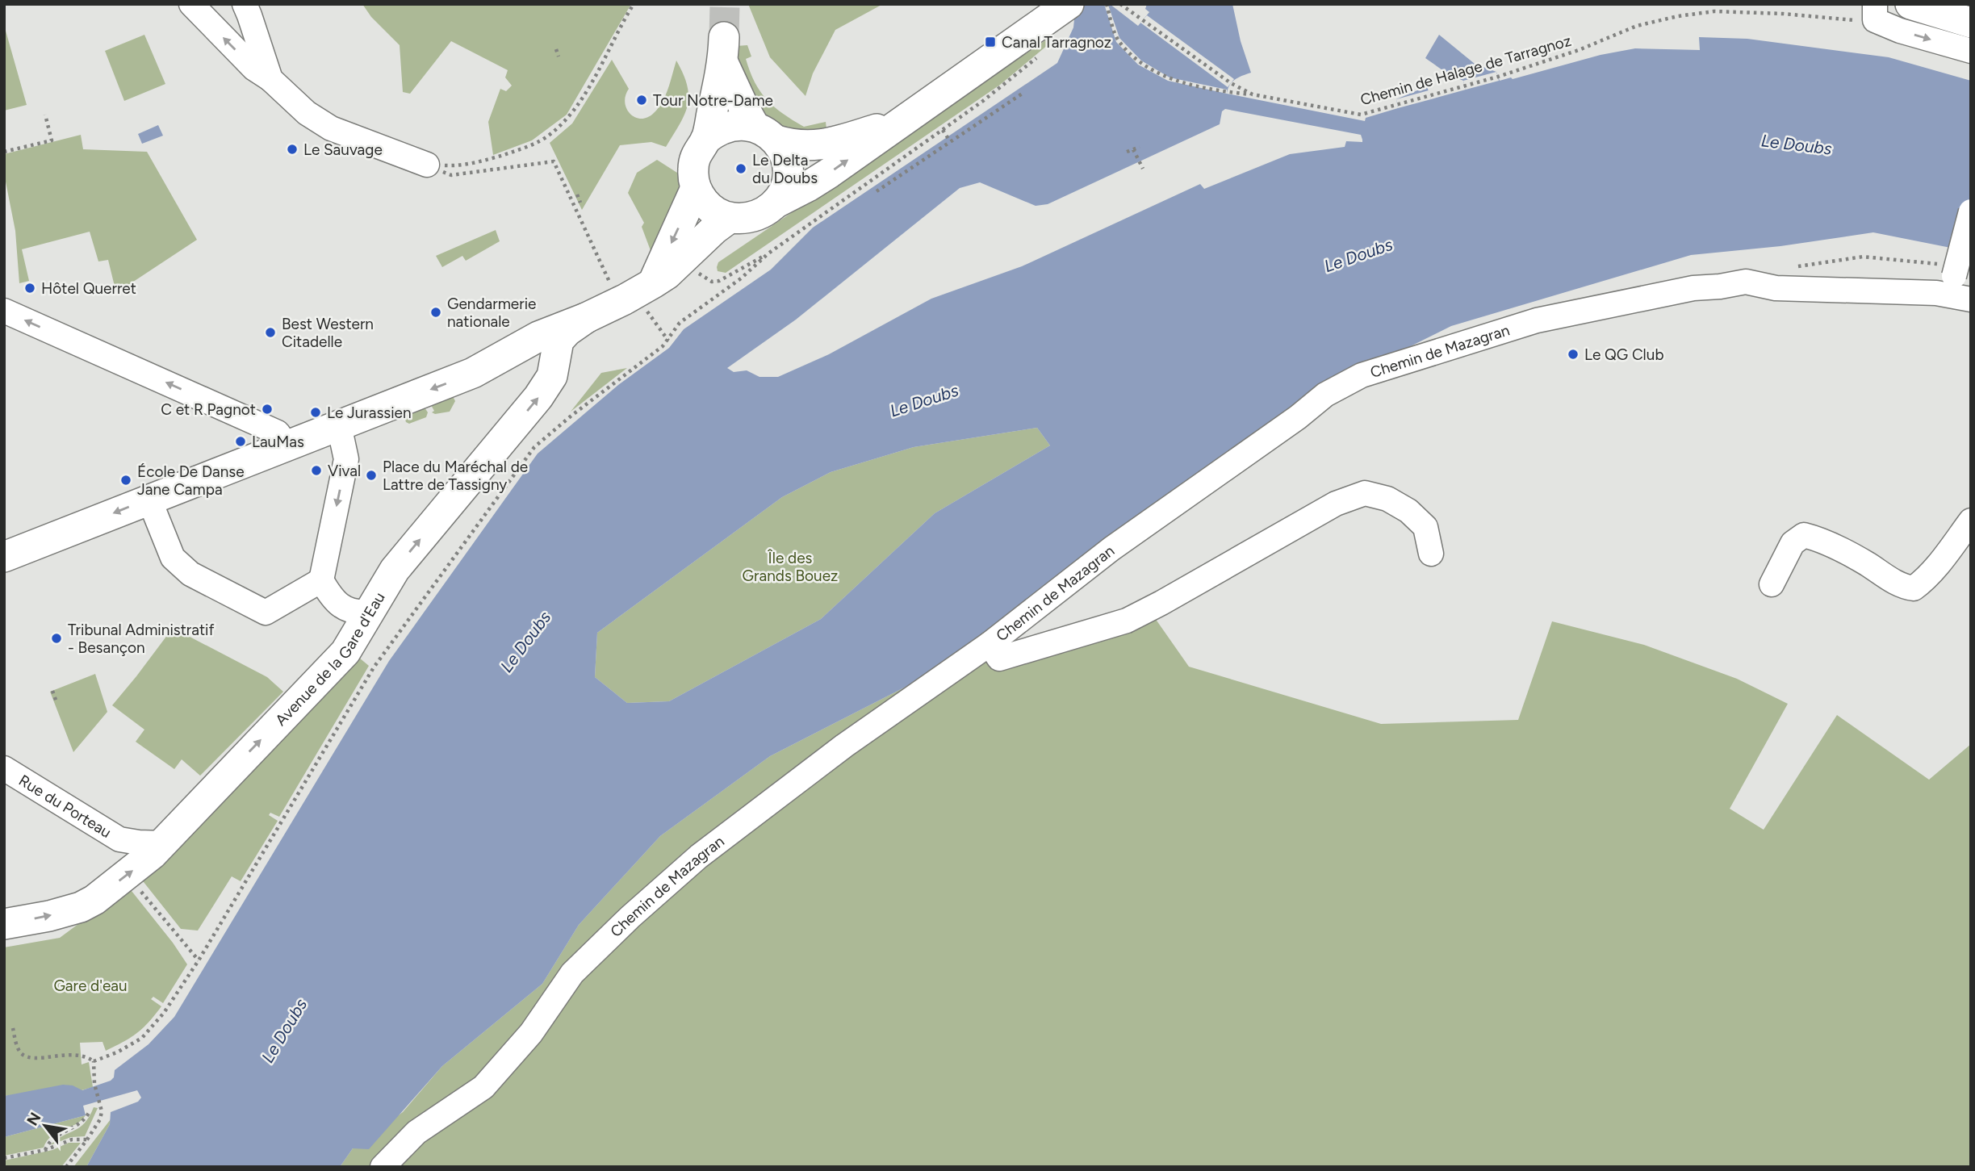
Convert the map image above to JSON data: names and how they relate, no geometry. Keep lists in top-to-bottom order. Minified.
{"streets":{"main road":["Avenue de la Gare d'Eau"],"street":["Chemin de Mazagran","Rue du Porteau"],"path":["Chemin de Halage de Tarragnoz"]},"crossings":[["Avenue de la Gare d'Eau","Rue du Porteau"]],"water":["Le Doubs"],"parks":["Île des Grands Bouez","Gare d'eau"],"places":{"transit":["Canal Tarragnoz"],"other":["Tour Notre-Dame","Le Sauvage","Le Delta du Doubs","Hôtel Querret","Gendarmerie nationale","Best Western Citadelle","Le QG Club","C et R Pagnot","Le Jurassien","LauMas","Vival","Place du Maréchal de Lattre de Tassigny","École De Danse Jane Campa","Tribunal Administratif - Besançon"]},"north":"top left"}
